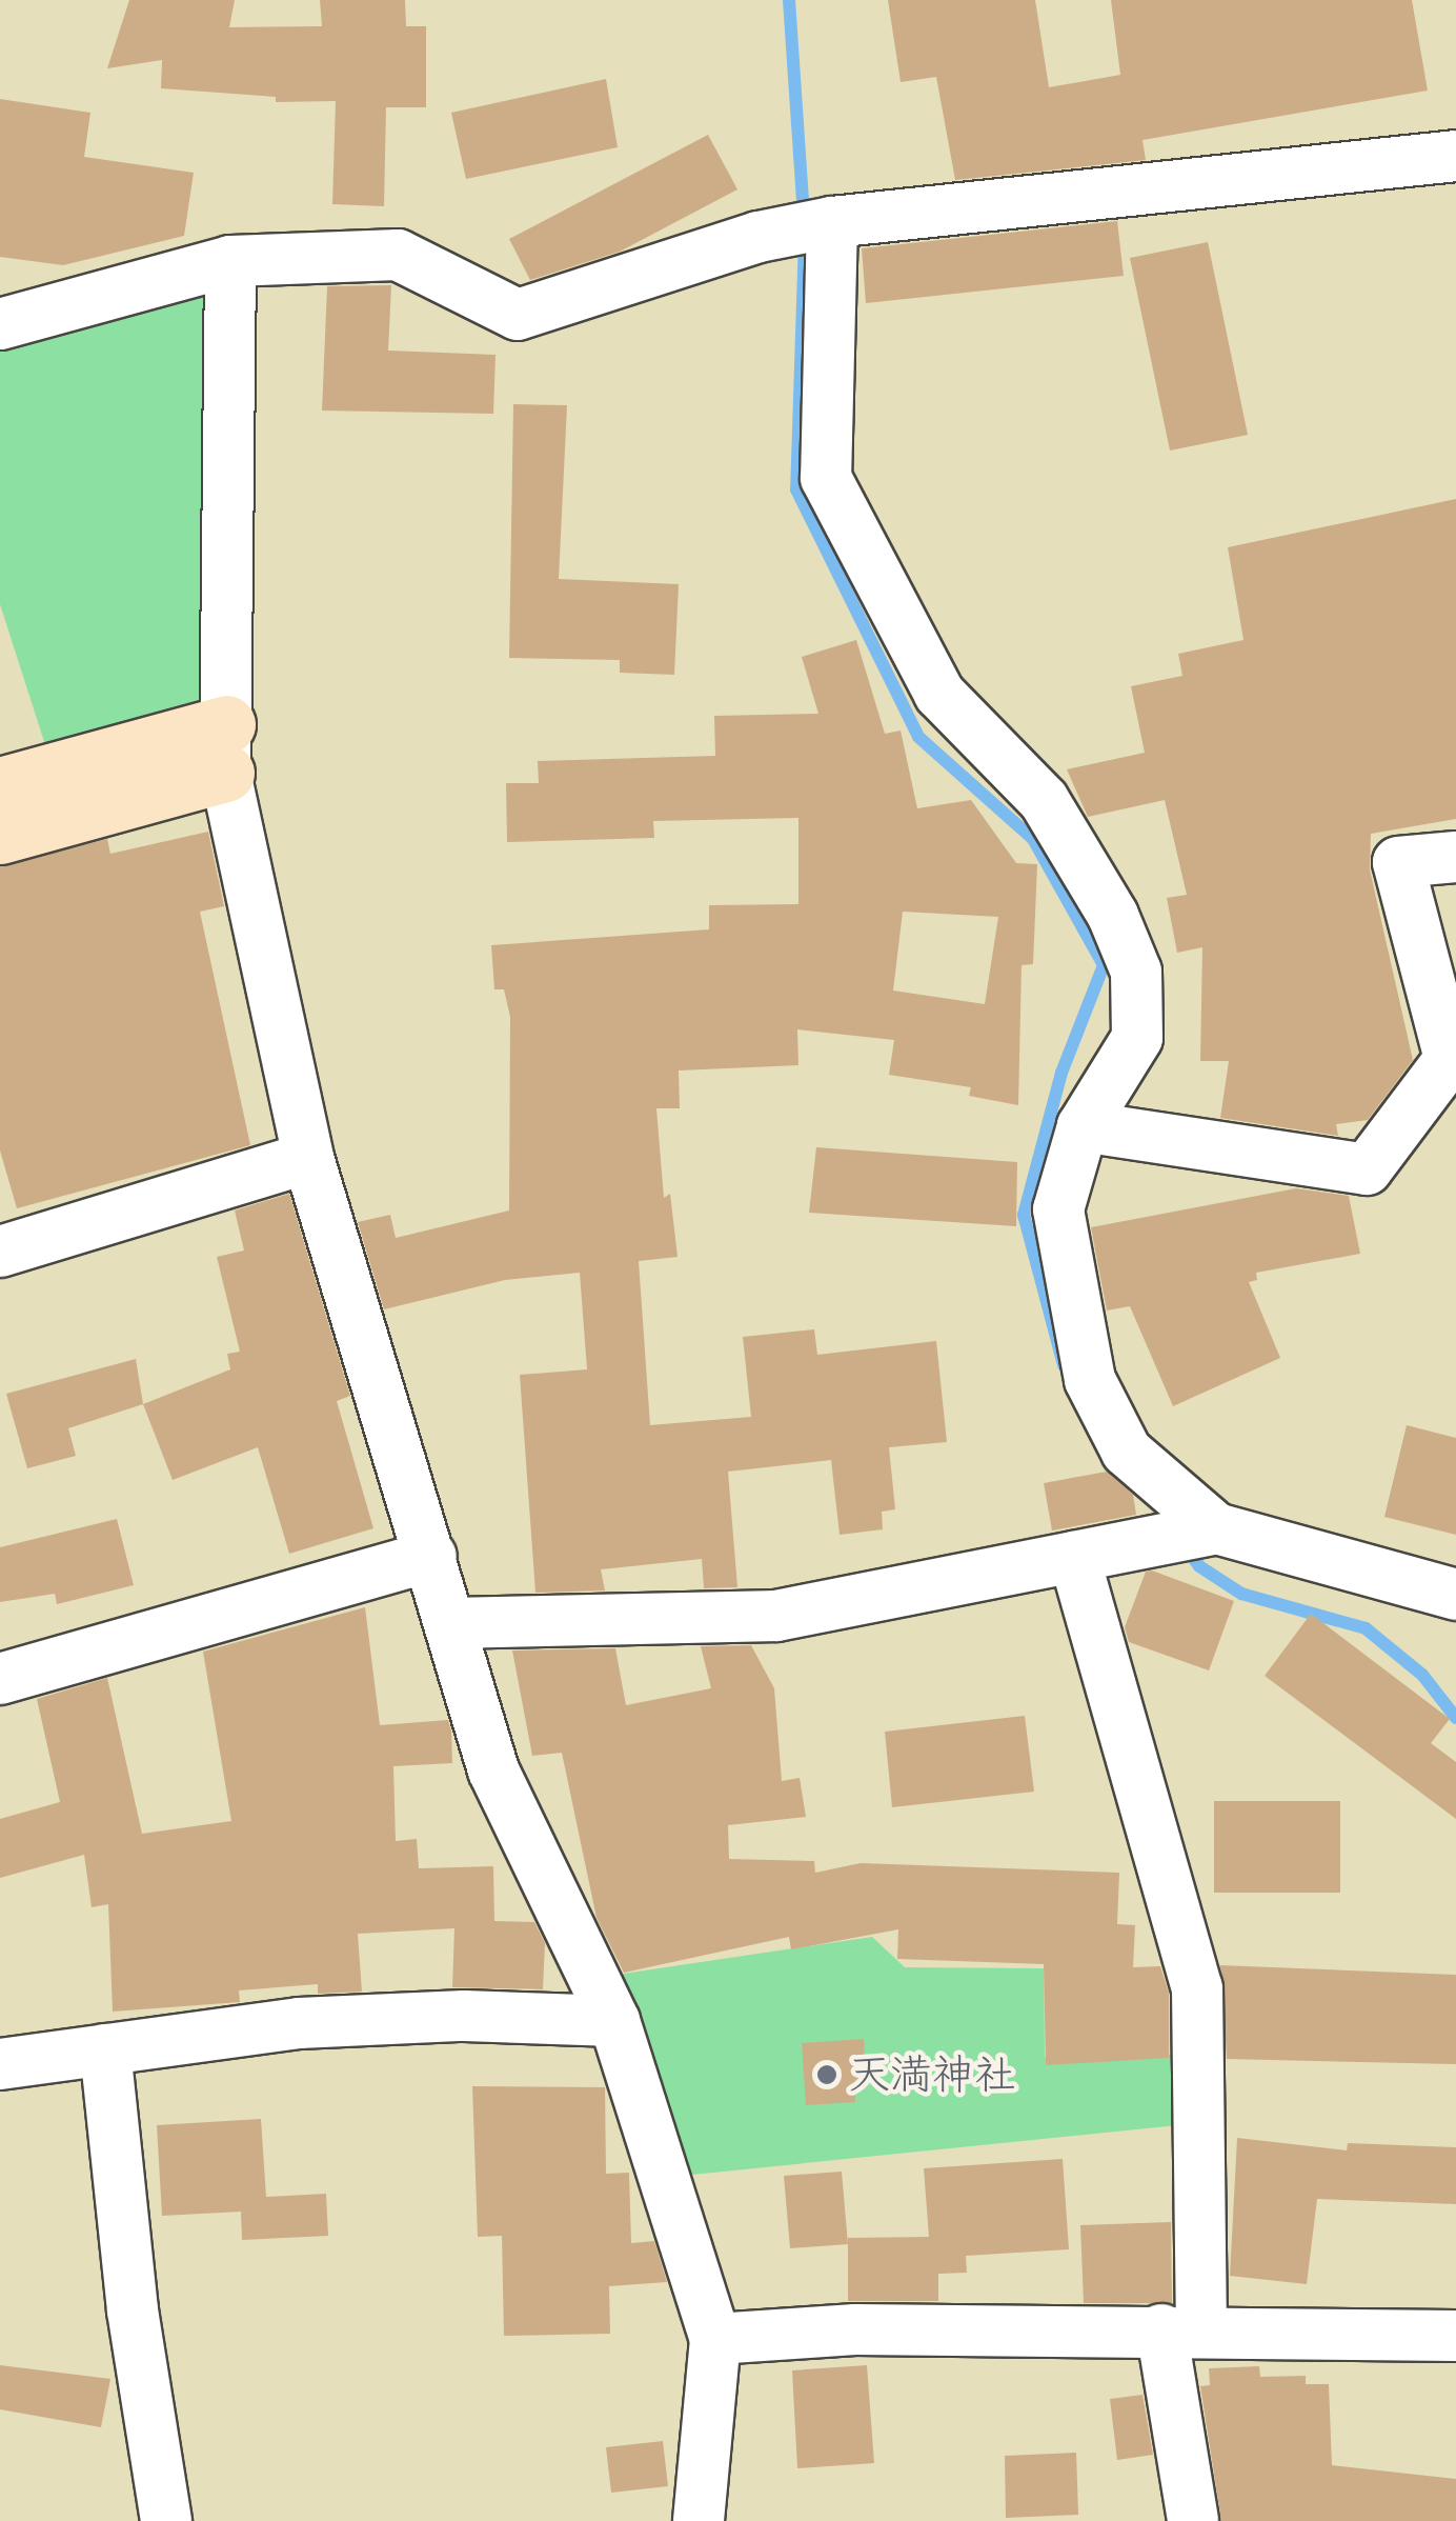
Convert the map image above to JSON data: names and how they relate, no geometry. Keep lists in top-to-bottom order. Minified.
{"places":["天満神社"]}
